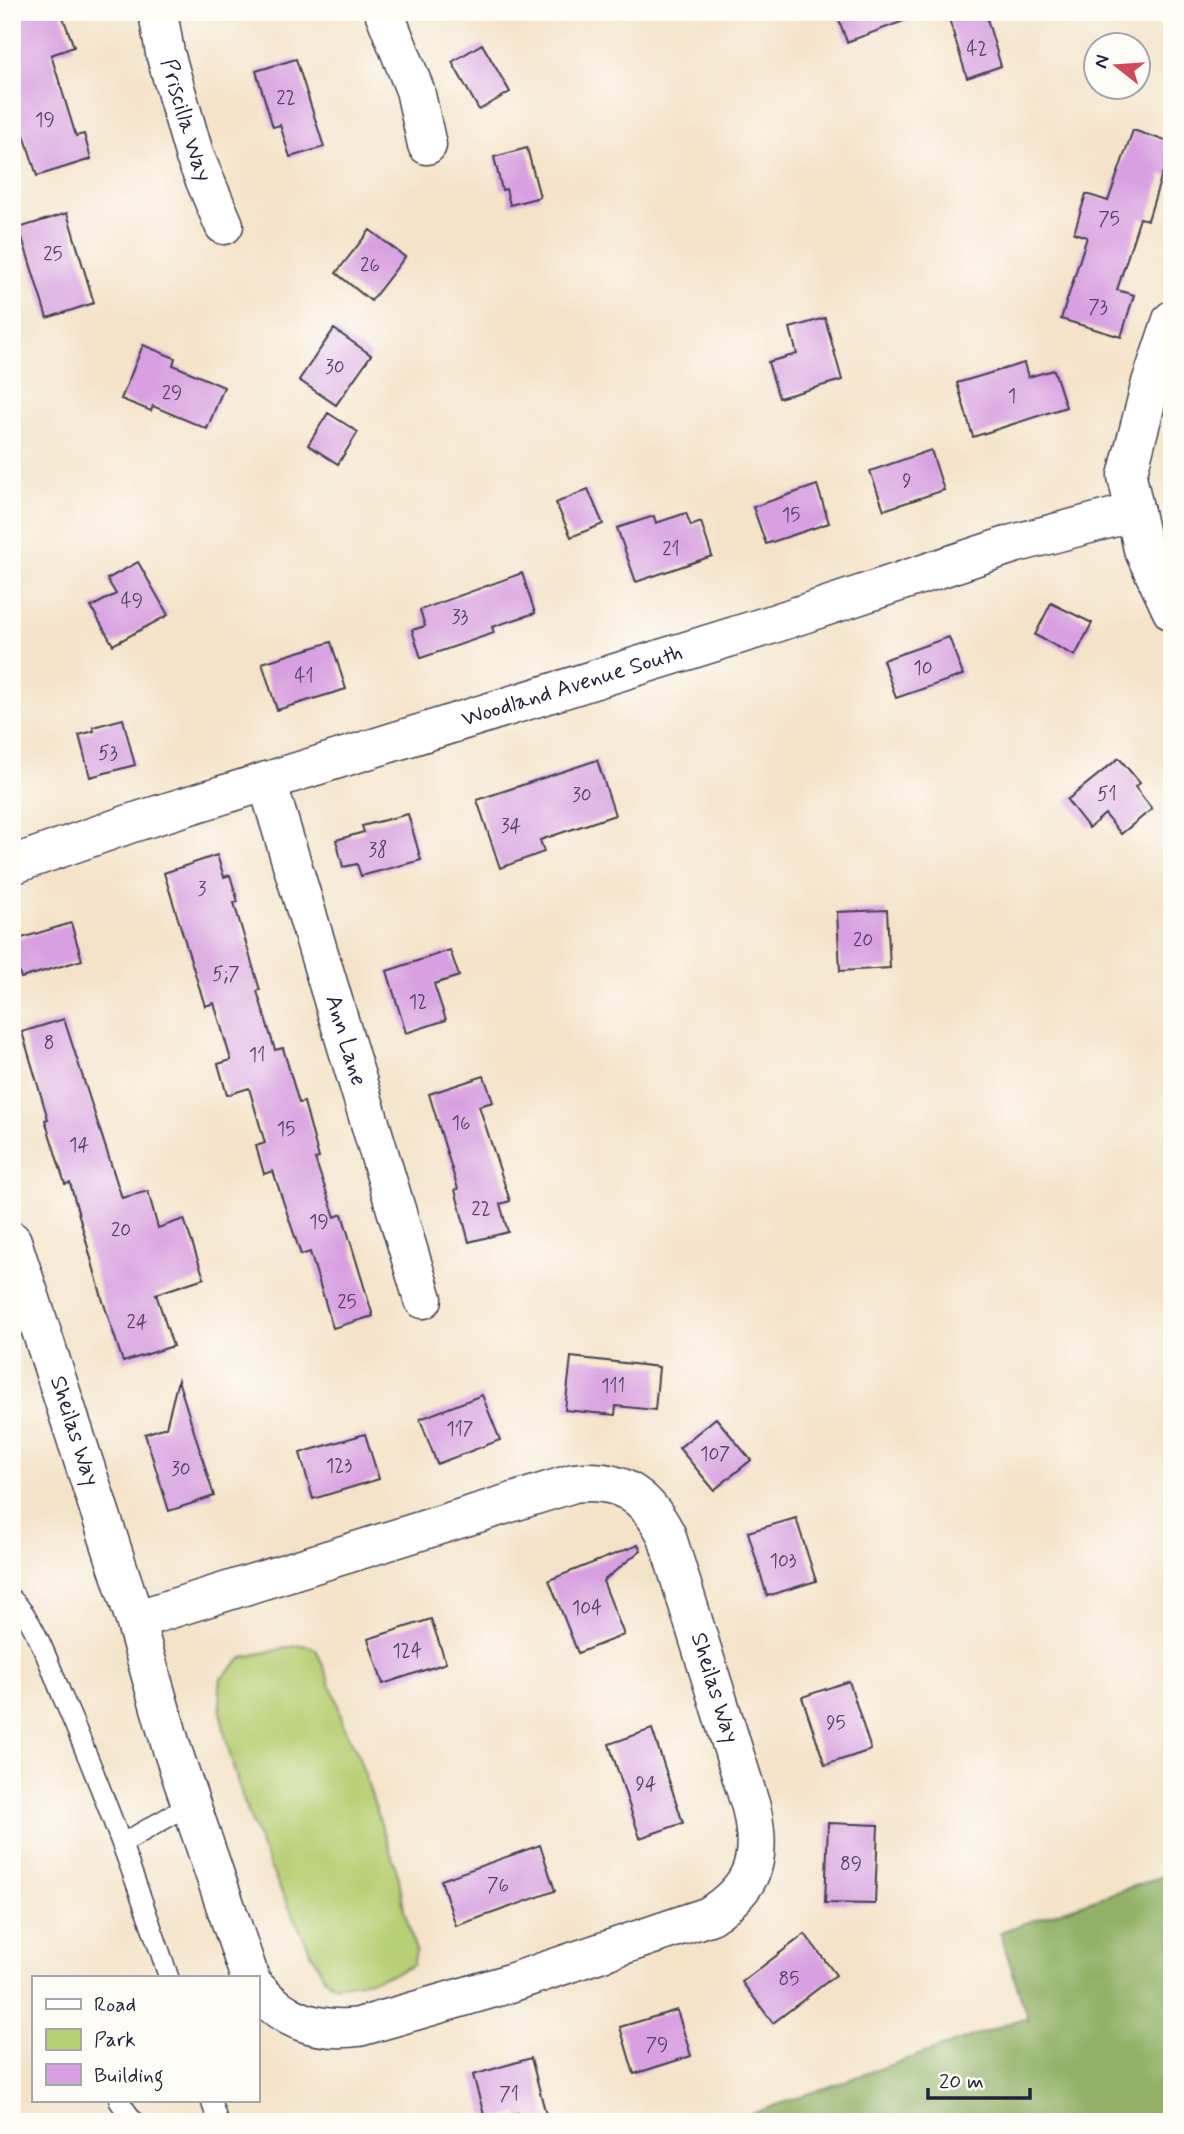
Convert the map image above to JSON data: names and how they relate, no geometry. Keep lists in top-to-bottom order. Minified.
{"streets":{"street":["Priscilla Way","Woodland Avenue South","Ann Lane","Sheilas Way"]},"crossings":[["Woodland Avenue South","Ann Lane"]],"house_numbers":["42","22","19","75","25","26","73","30","29","1","9","15","21","49","33","10","41","53","51","30","34","38","3","20","5;7","12","8","11","16","15","14","22","19","20","25","24","111","117","107","123","30","103","104","124","95","94","89","76","85","79","71"],"legend":["Road","Park","Building"],"scale_bar":"20 m","north":"left"}
